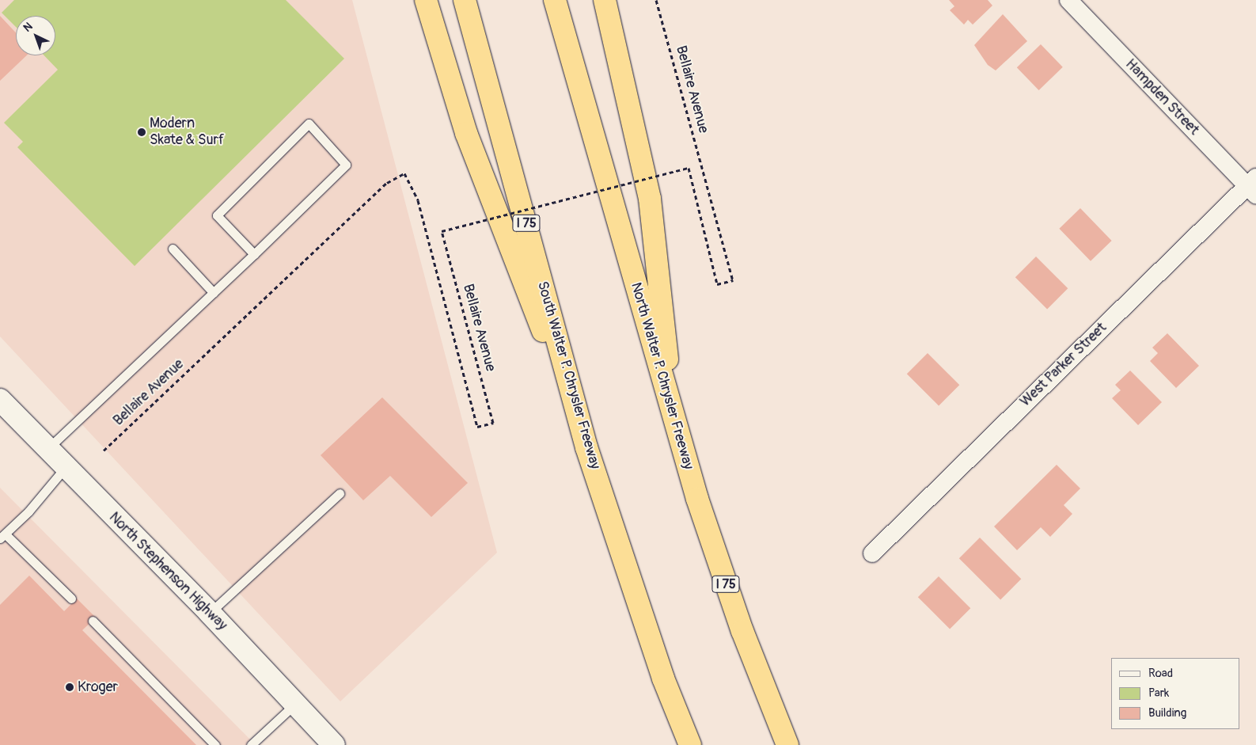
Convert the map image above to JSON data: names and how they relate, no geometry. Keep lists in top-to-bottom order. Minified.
{"streets":{"highway":["I 75","South Walter P. Chrysler Freeway","North Walter P. Chrysler Freeway"],"main road":["North Stephenson Highway"],"street":["Hampden Street","West Parker Street"],"path":["Bellaire Avenue"]},"crossings":[["Hampden Street","West Parker Street"]],"places":["Modern Skate & Surf","Kroger"],"legend":["Road","Park","Building"],"north":"top left"}
